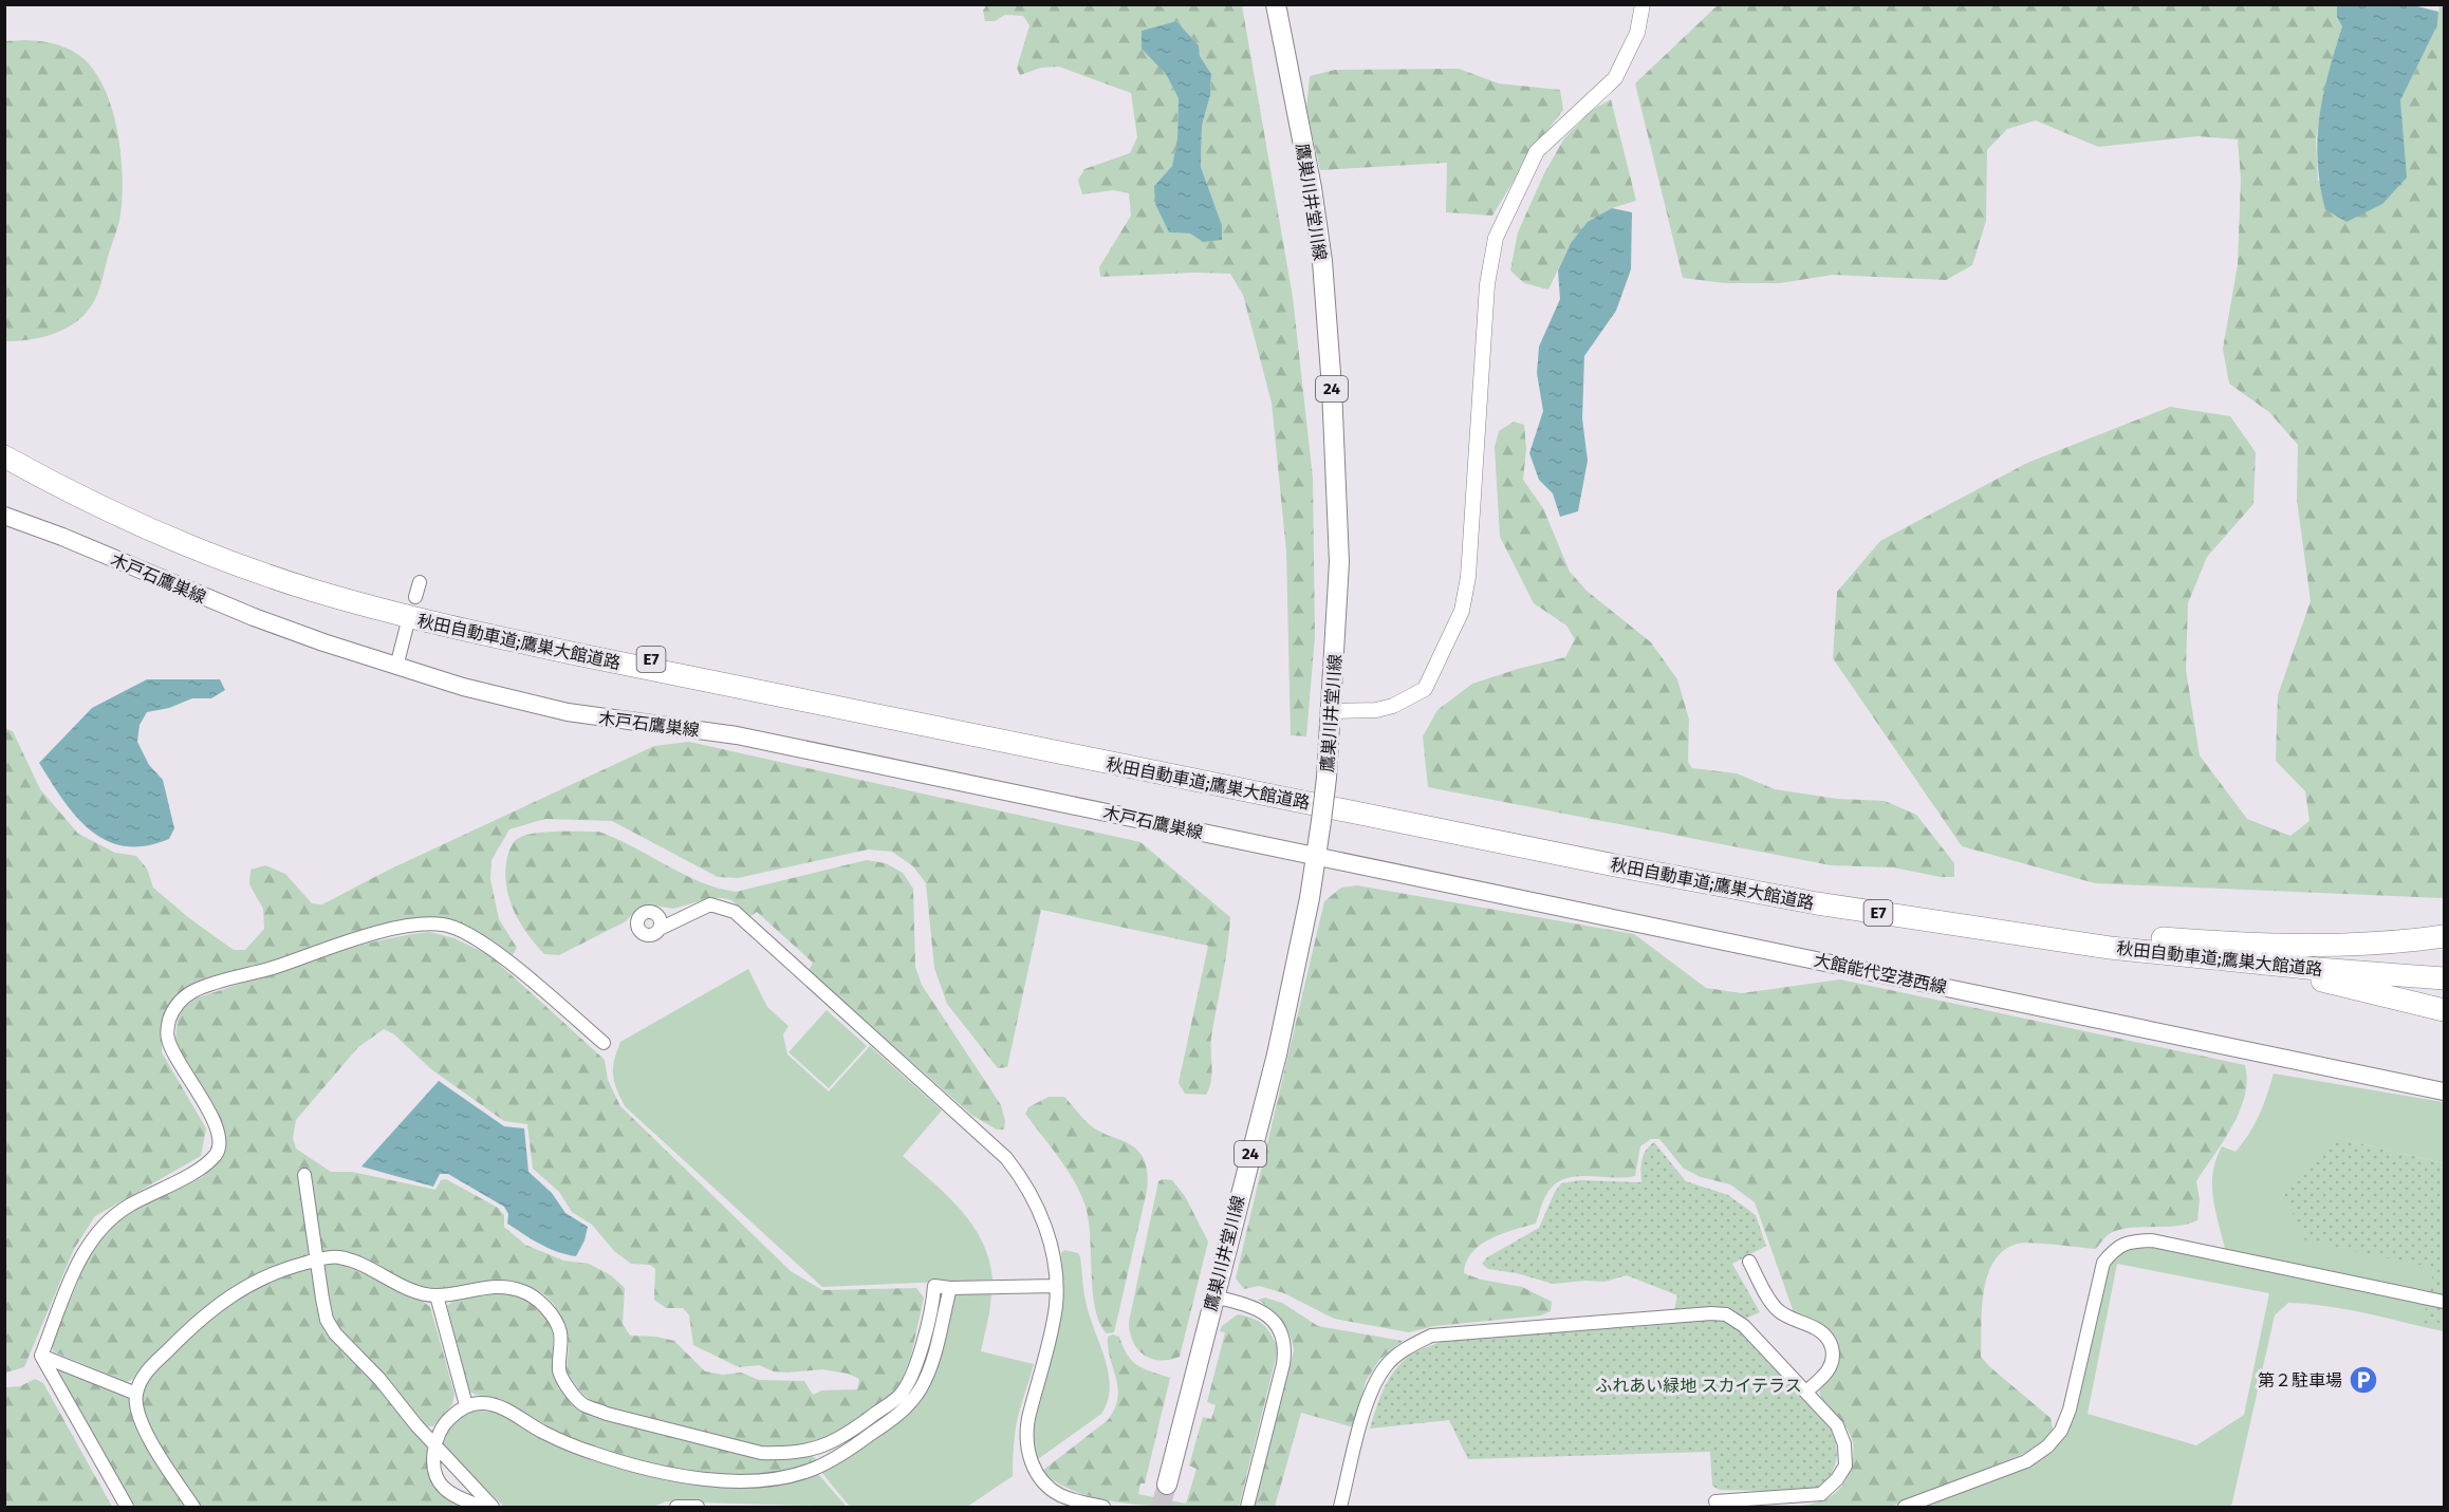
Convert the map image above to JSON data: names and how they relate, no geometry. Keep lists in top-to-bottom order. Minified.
{"streets":{"highway":["秋田自動車道;鷹巣大館道路","E7"],"main road":["鷹巣川井堂川線","24","木戸石鷹巣線","大館能代空港西線"]},"crossings":[["鷹巣川井堂川線","木戸石鷹巣線"],["鷹巣川井堂川線","大館能代空港西線"],["木戸石鷹巣線","大館能代空港西線"]],"parks":["ふれあい緑地 スカイテラス"],"places":{"parking":["第２駐車場"]}}
